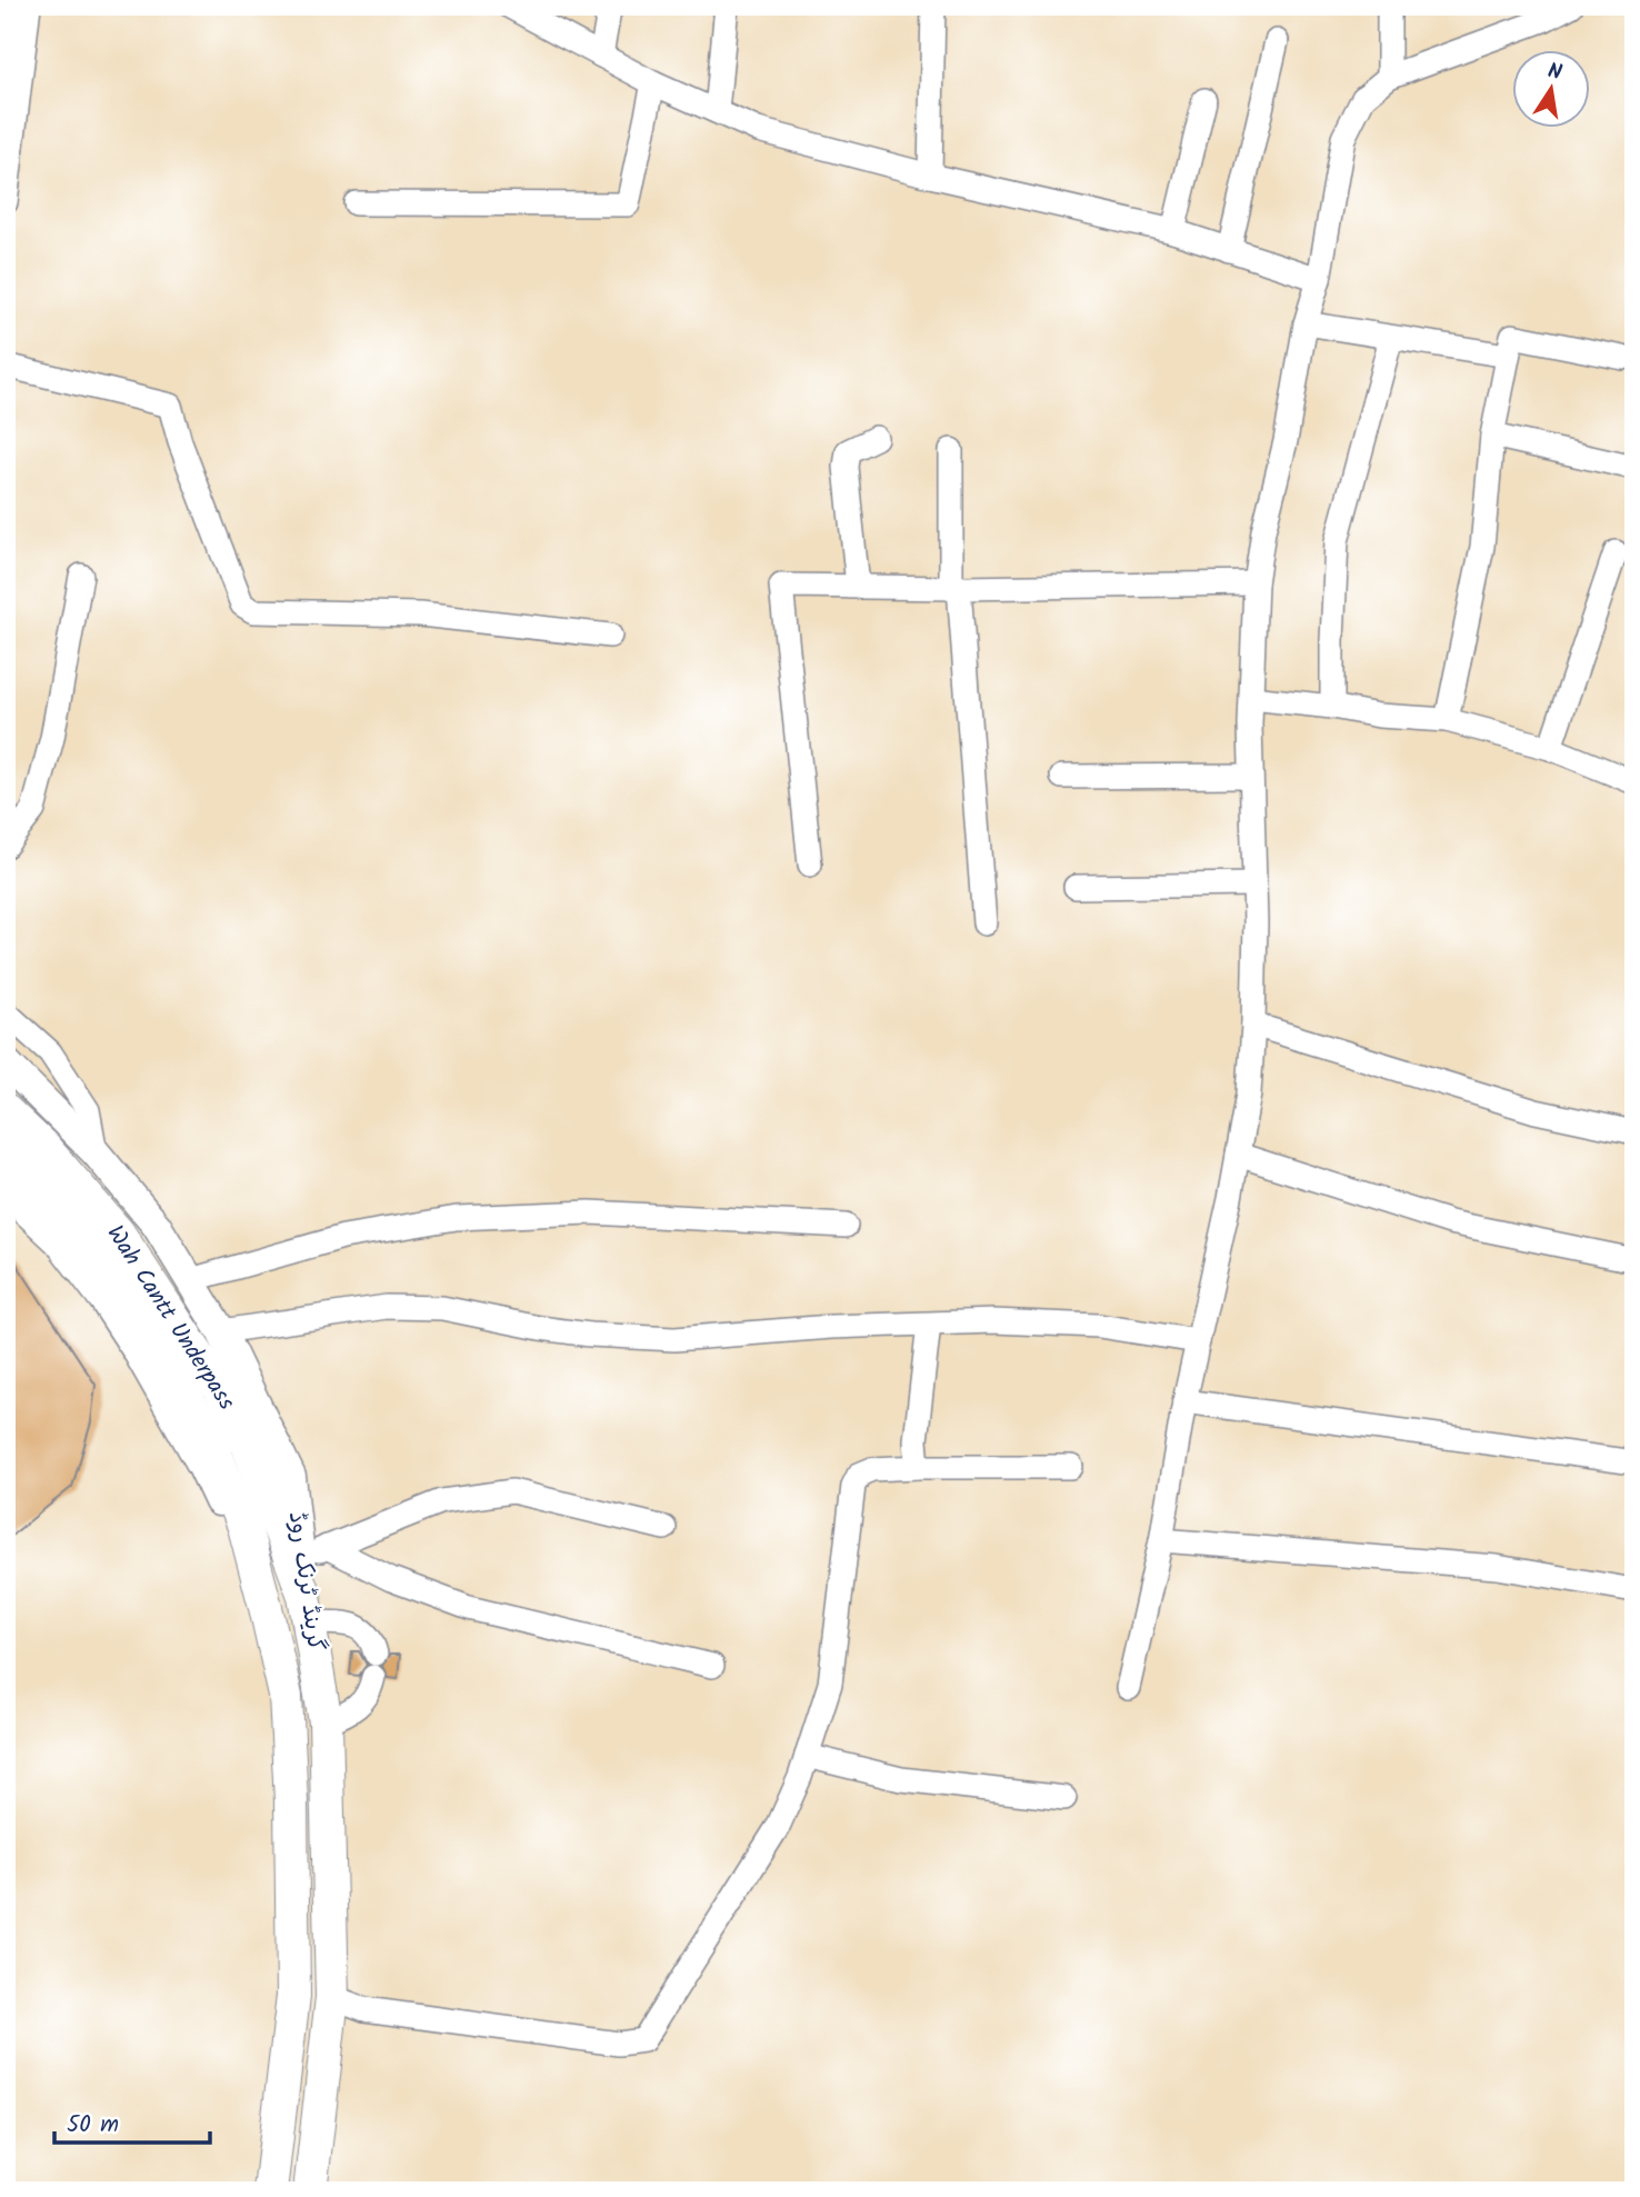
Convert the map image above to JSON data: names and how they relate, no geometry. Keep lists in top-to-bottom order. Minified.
{"streets":{"highway":["Wah Cantt Underpass","گرینڈ ٹرنک روڈ"]},"crossings":[["Wah Cantt Underpass","گرینڈ ٹرنک روڈ"]],"scale_bar":"50 m","north":"top"}
